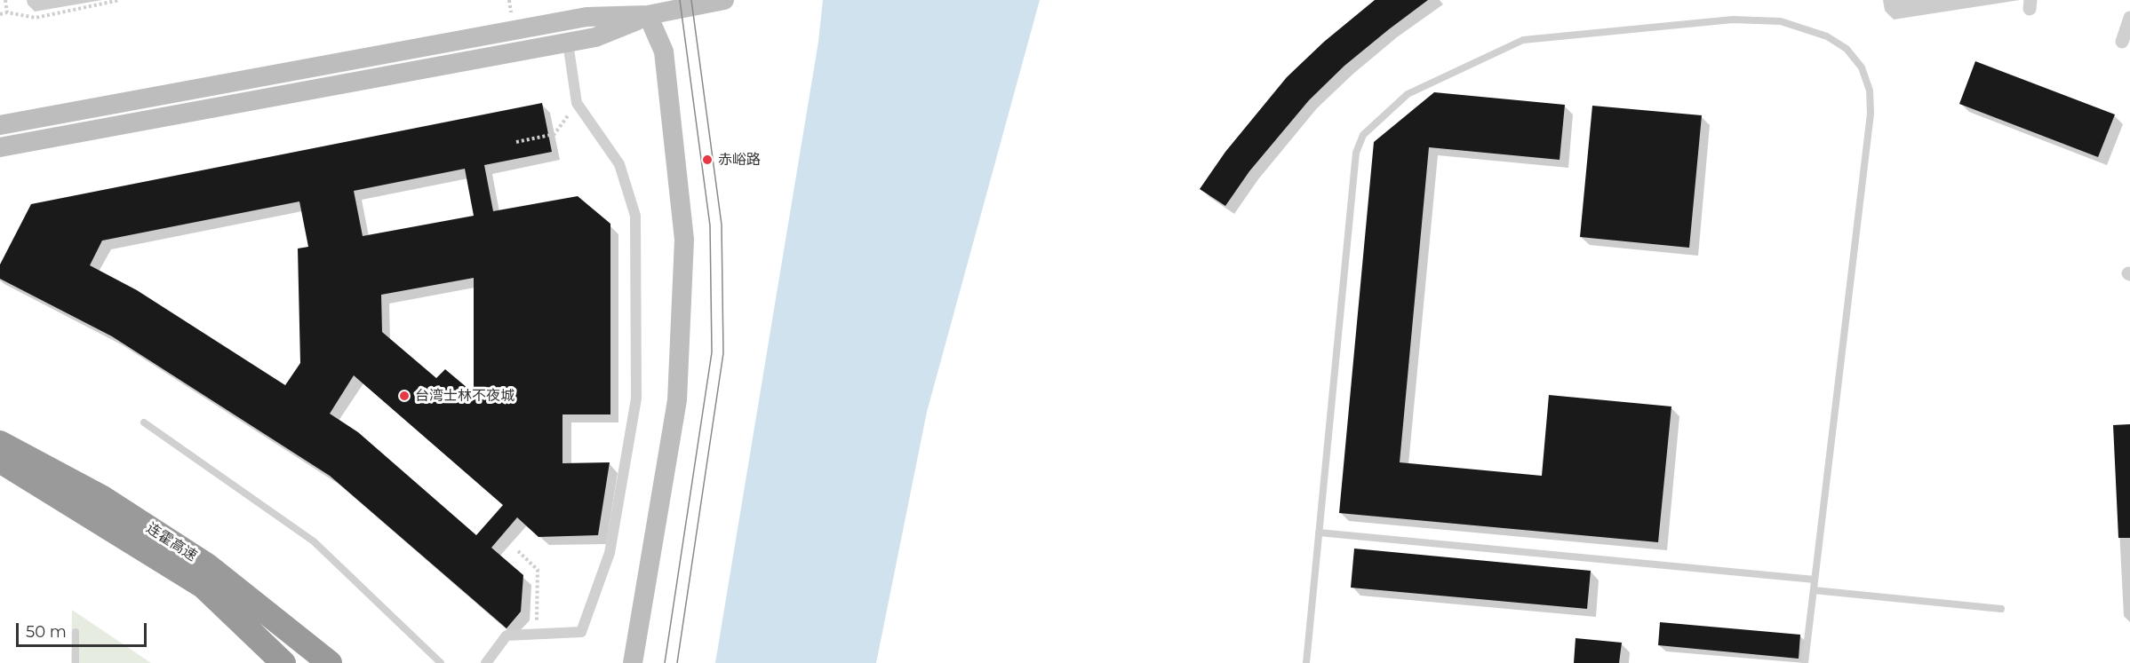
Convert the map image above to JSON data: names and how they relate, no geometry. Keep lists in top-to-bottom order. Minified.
{"streets":{"highway":["连霍高速"]},"places":["赤峪路","台湾士林不夜城"],"scale_bar":"50 m"}
